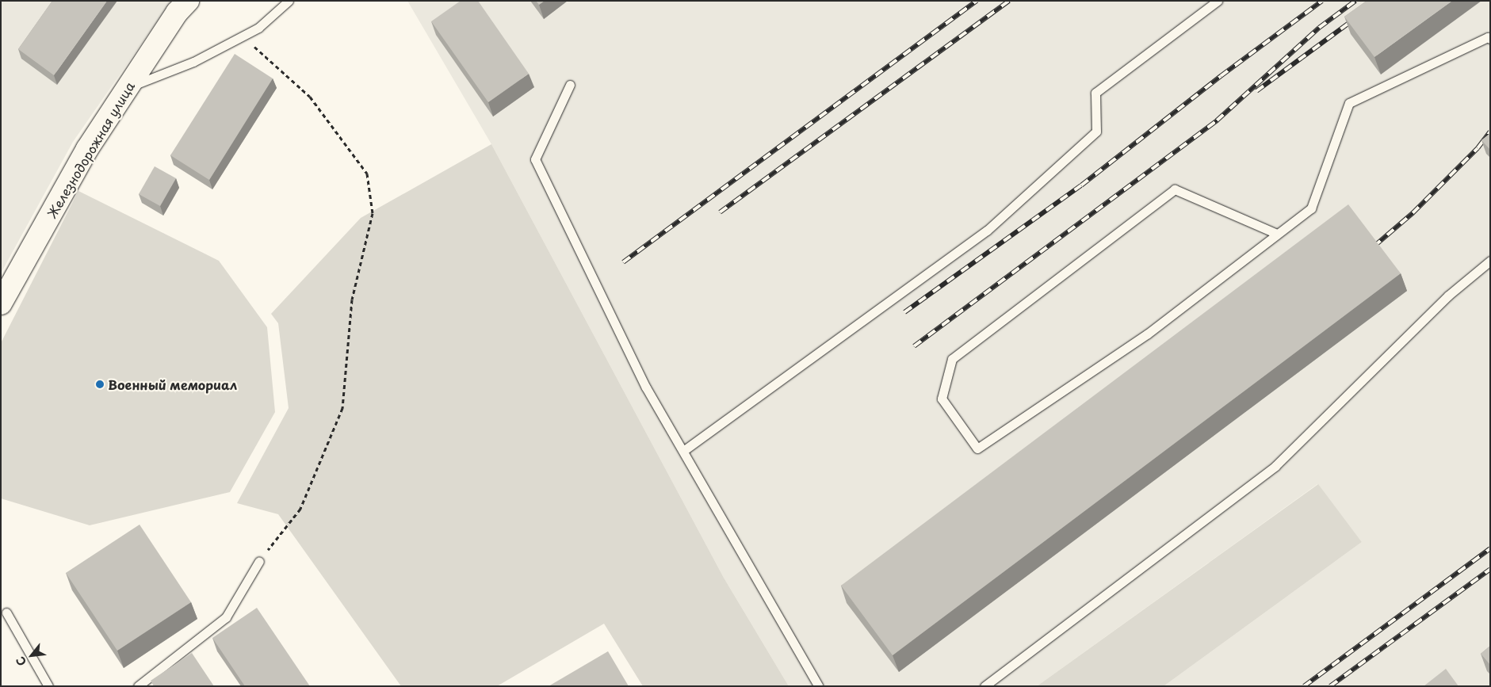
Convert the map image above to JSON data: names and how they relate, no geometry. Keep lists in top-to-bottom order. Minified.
{"streets":{"street":["Железнодорожная улица"]},"places":["Военный мемориал"],"north":"bottom left"}
